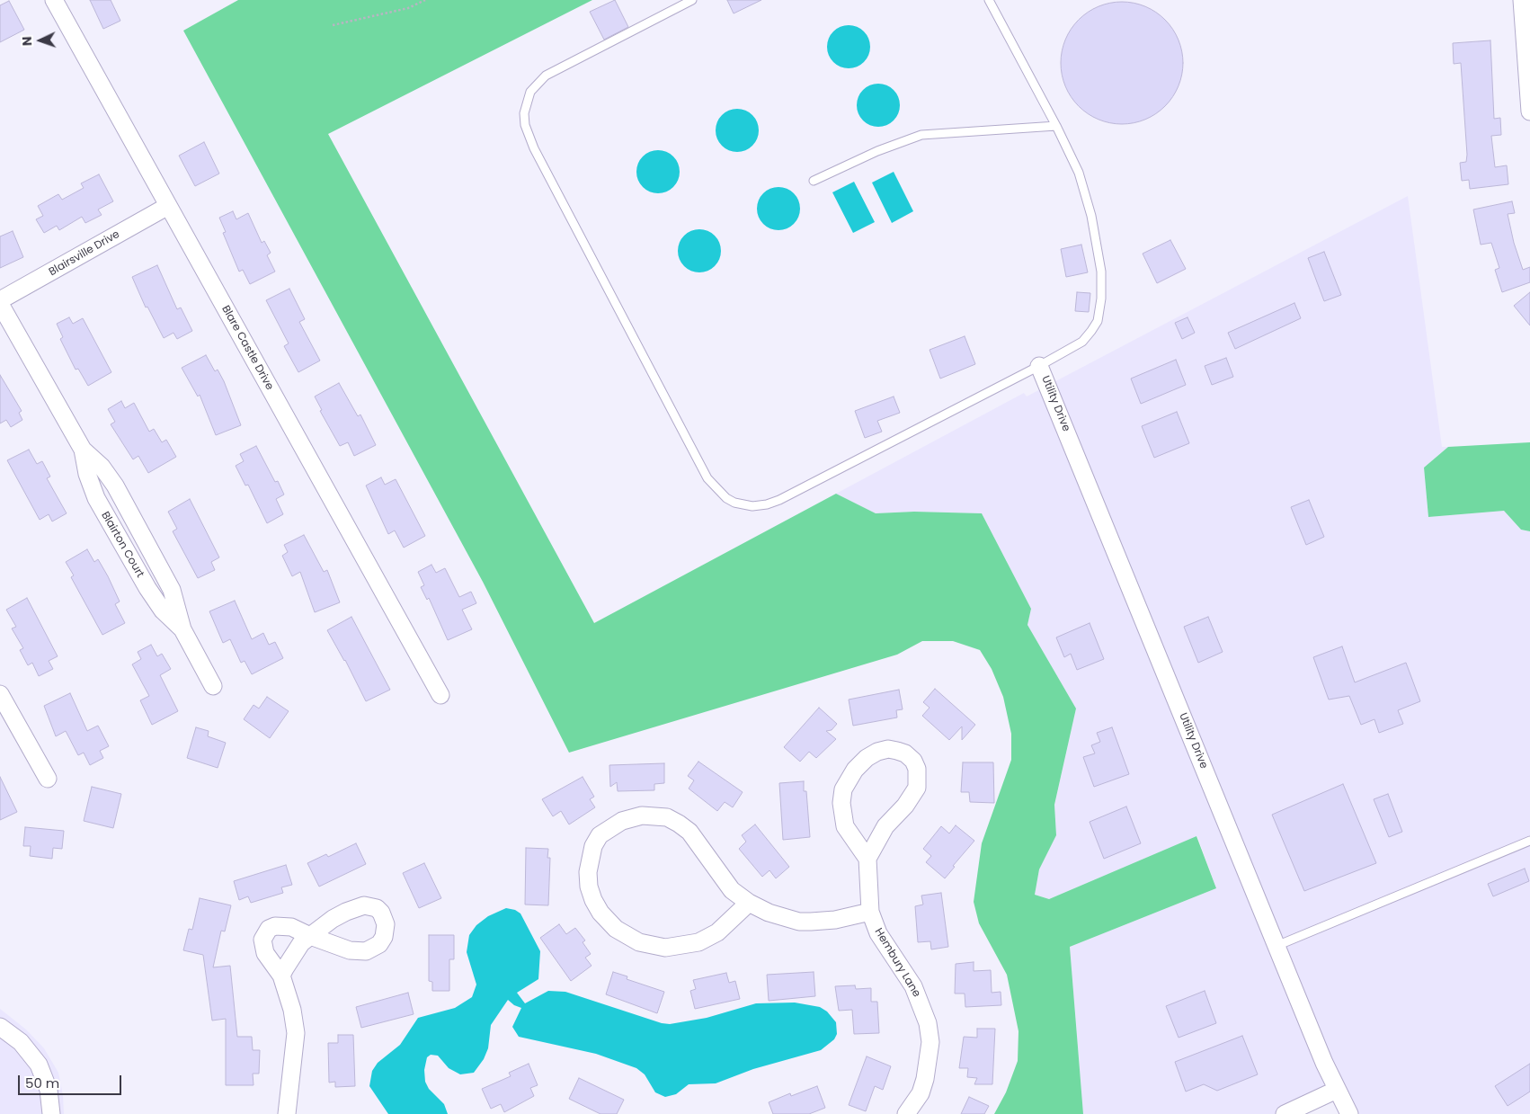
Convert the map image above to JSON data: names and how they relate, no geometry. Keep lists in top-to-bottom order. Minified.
{"streets":{"street":["Blairsville Drive","Blare Castle Drive","Utility Drive","Blairton Court","Hembury Lane"]},"crossings":[["Blairsville Drive","Blare Castle Drive"]],"scale_bar":"50 m","north":"left"}
